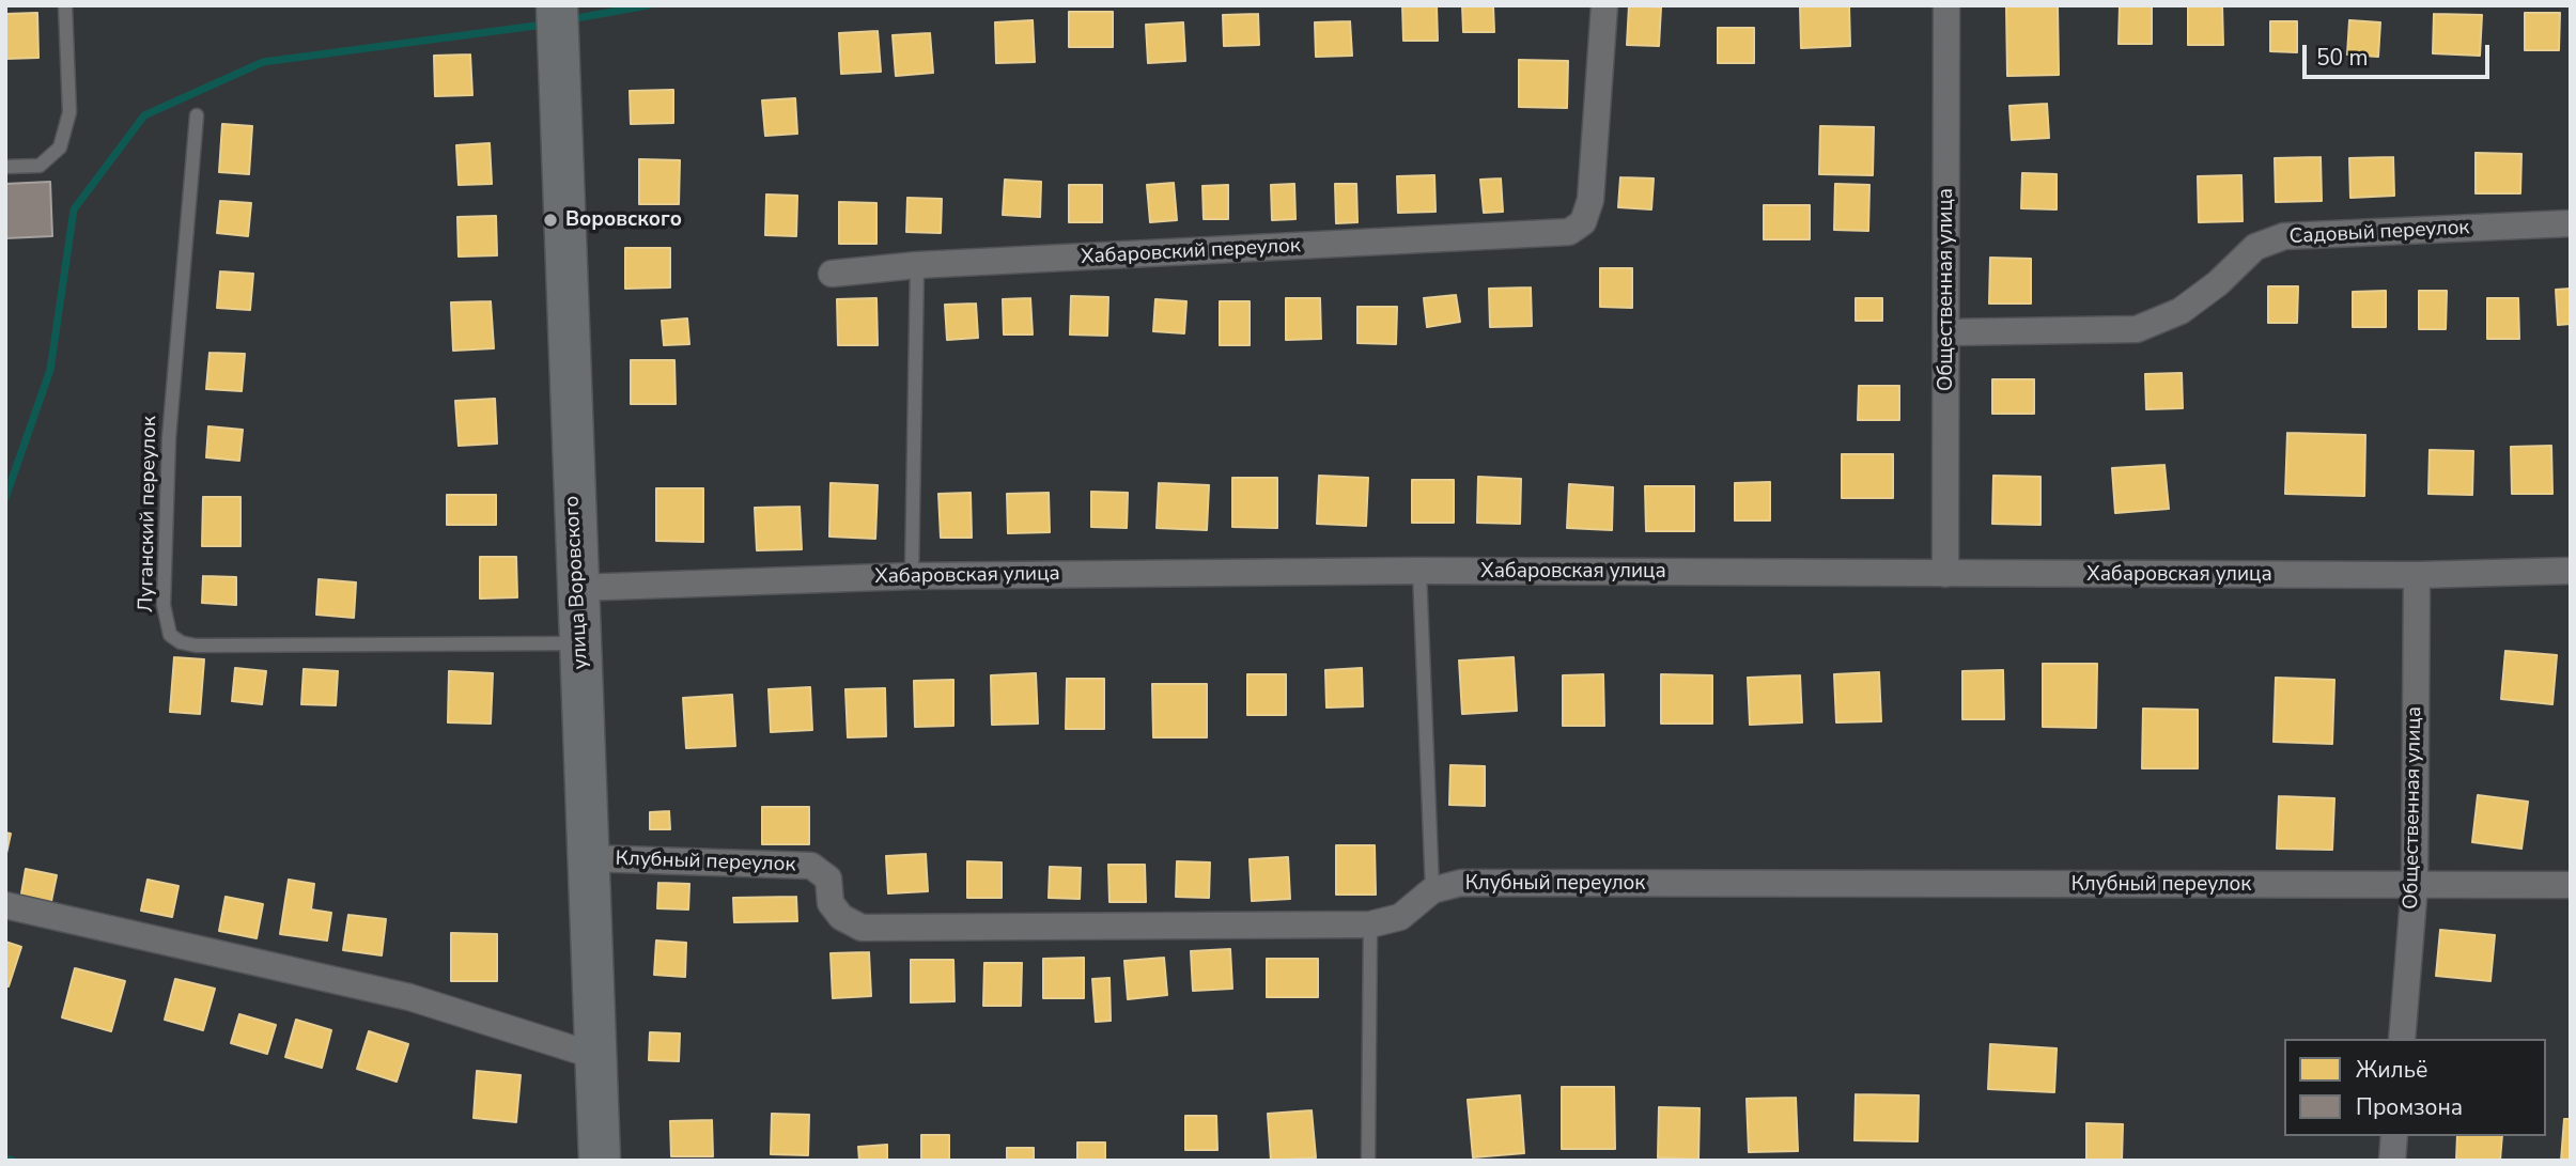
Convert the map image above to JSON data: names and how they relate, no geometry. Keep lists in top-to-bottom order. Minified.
{"streets":{"main road":["улица Воровского"],"street":["Садовый переулок","Хабаровский переулок","Общественная улица","Хабаровская улица","Клубный переулок"],"lane":["Луганский переулок"]},"crossings":[["Садовый переулок","Общественная улица"],["Общественная улица","Хабаровская улица"],["Общественная улица","Клубный переулок"],["Луганский переулок","улица Воровского"],["Хабаровская улица","улица Воровского"],["улица Воровского","Клубный переулок"]],"places":["Воровского"],"legend":["Жильё","Промзона"],"scale_bar":"50 m"}
